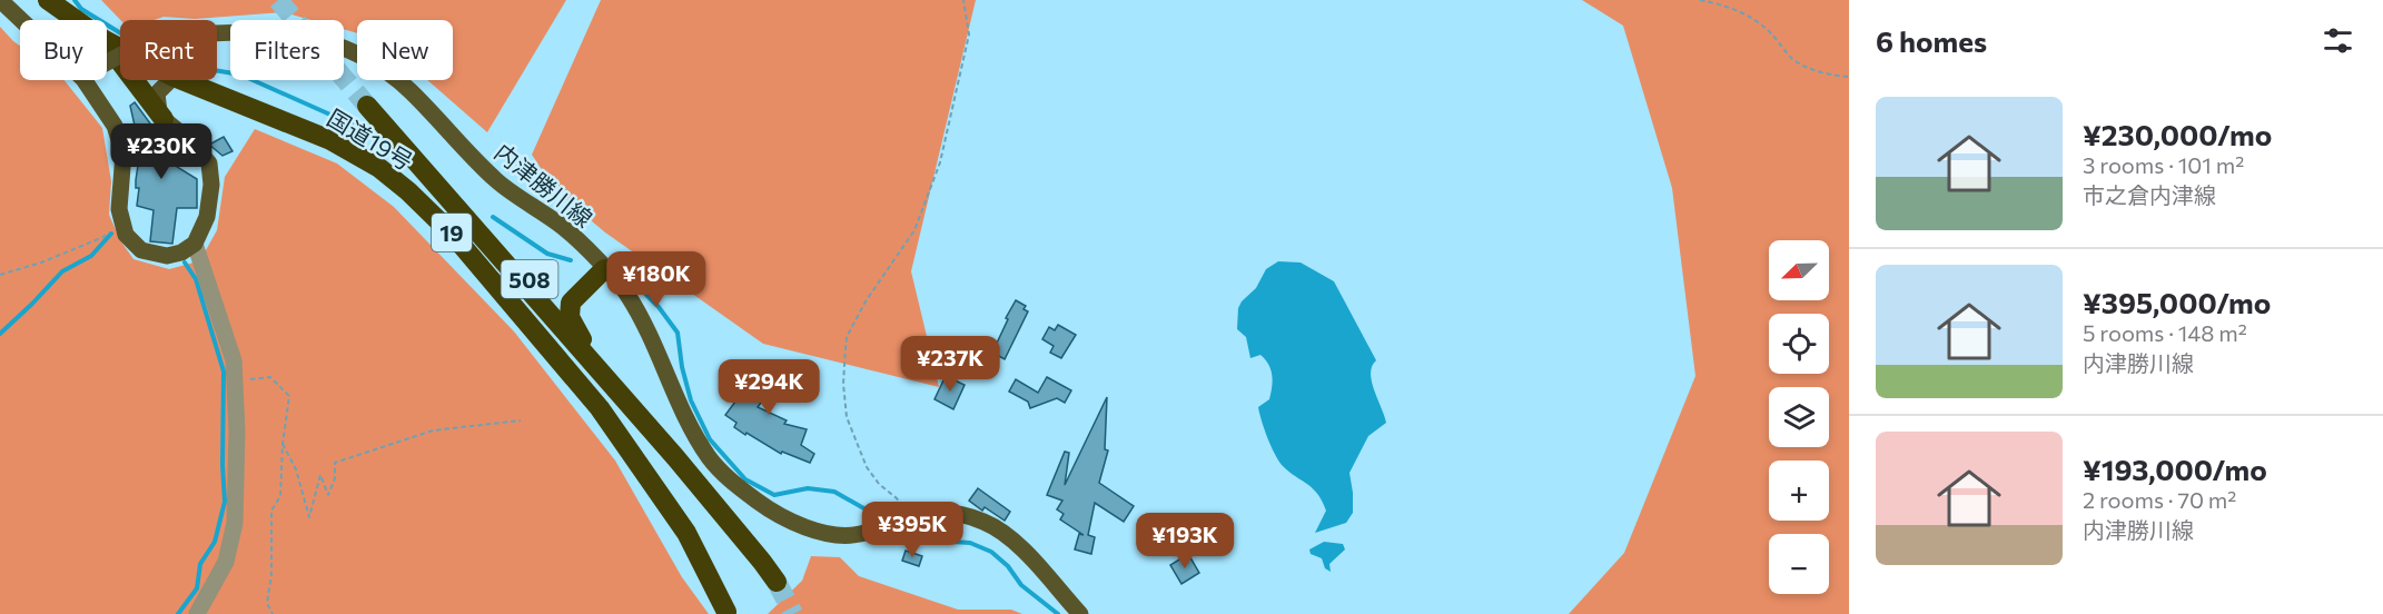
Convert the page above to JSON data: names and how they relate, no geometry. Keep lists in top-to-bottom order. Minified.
{"streets":{"highway":["国道19号","19","508"],"main road":["内津勝川線"]},"crossings":[["国道19号","508"],["内津勝川線","508"]],"north":"bottom left","page":{"heading":"6 homes","chip":["Buy","Rent","Filters","New"],"list":[{"name":"¥230,000/mo","note":"3 rooms · 101 m² · 市之倉内津線"},{"name":"¥395,000/mo","note":"5 rooms · 148 m² · 内津勝川線"},{"name":"¥193,000/mo","note":"2 rooms · 70 m² · 内津勝川線"}],"price":["¥230K","¥180K","¥237K","¥294K","¥395K","¥193K"],"map_buttons":["+","−"]}}
